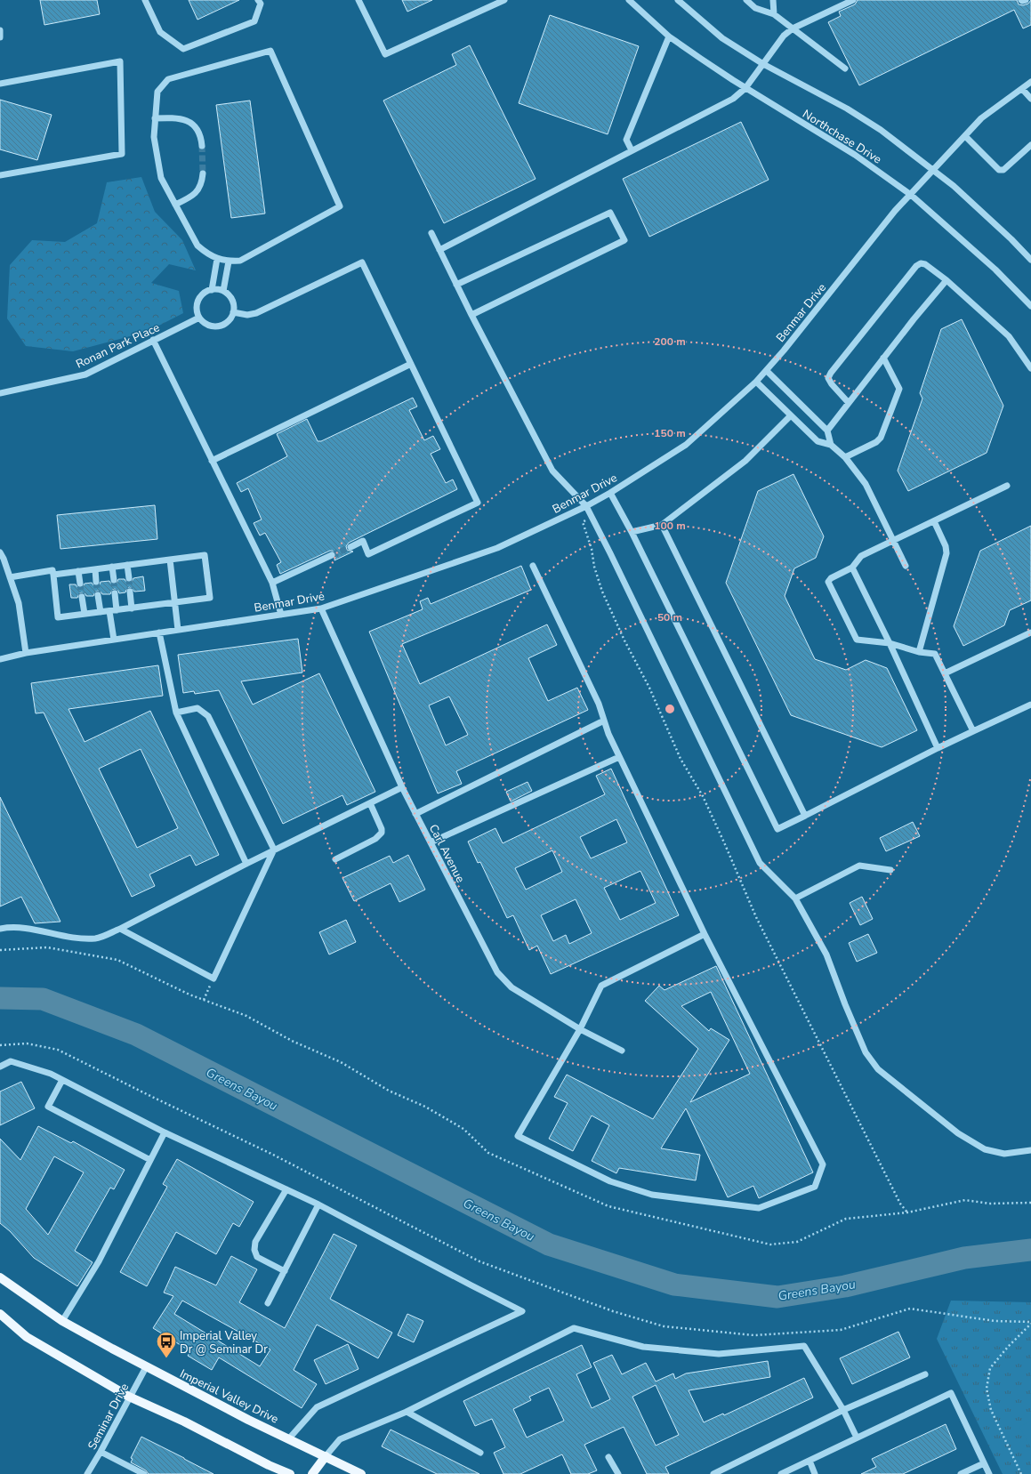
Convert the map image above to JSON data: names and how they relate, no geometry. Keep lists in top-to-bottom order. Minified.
{"streets":{"main road":["Imperial Valley Drive"],"street":["Northchase Drive","Benmar Drive","Ronan Park Place","Carl Avenue","Seminar Drive"]},"crossings":[["Northchase Drive","Benmar Drive"],["Benmar Drive","Carl Avenue"],["Imperial Valley Drive","Seminar Drive"]],"water":["Greens Bayou"],"places":{"bus stop":["Imperial Valley Dr @ Seminar Dr"]},"rings":["200 m","150 m","100 m","50 m"]}
